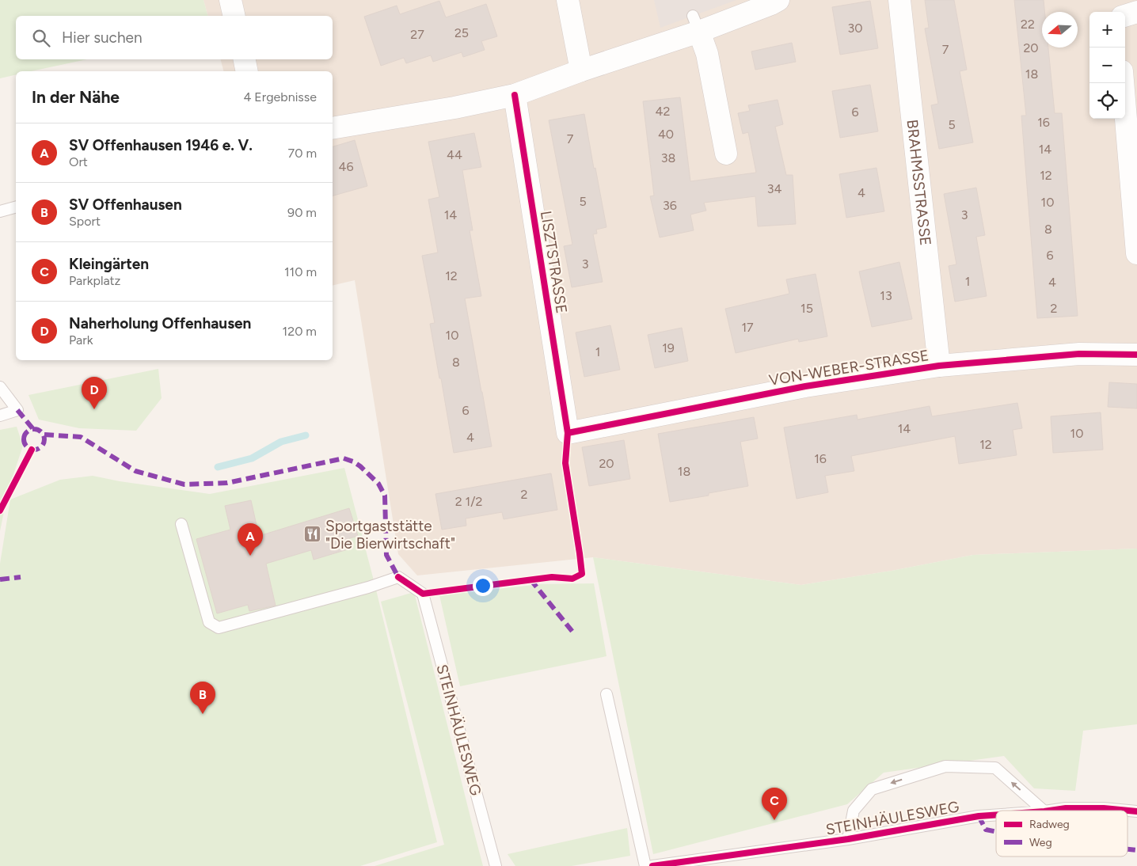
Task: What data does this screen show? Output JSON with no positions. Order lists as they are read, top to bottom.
{
  "streets": {
    "street": ["BRAHMSSTRASSE", "LISZTSTRASSE", "VON-WEBER-STRASSE"],
    "lane": ["STEINHÄULESWEG"]
  },
  "crossings": [
    ["BRAHMSSTRASSE", "VON-WEBER-STRASSE"],
    ["LISZTSTRASSE", "VON-WEBER-STRASSE"]
  ],
  "places": {
    "restaurant": ["Sportgaststätte \"Die Bierwirtschaft\""]
  },
  "house_numbers": [
    "22",
    "30",
    "25",
    "27",
    "20",
    "7",
    "18",
    "42",
    "6",
    "16",
    "5",
    "40",
    "7",
    "14",
    "44",
    "38",
    "46",
    "12",
    "34",
    "4",
    "5",
    "10",
    "36",
    "14",
    "3",
    "8",
    "6",
    "3",
    "12",
    "1",
    "4",
    "13",
    "15",
    "2",
    "17",
    "10",
    "19",
    "1",
    "8",
    "6",
    "14",
    "10",
    "4",
    "12",
    "16",
    "20",
    "18",
    "2",
    "2 1/2"
  ],
  "legend": ["Radweg", "Weg"],
  "north": "left",
  "page": {
    "map_buttons": ["+", "−"],
    "search": "Hier suchen",
    "heading": ["In der Nähe", "4 Ergebnisse"],
    "list": [
      {
        "mark": "A",
        "name": "SV Offenhausen 1946 e. V.",
        "note": "Ort",
        "value": "70 m"
      },
      {
        "mark": "B",
        "name": "SV Offenhausen",
        "note": "Sport",
        "value": "90 m"
      },
      {
        "mark": "C",
        "name": "Kleingärten",
        "note": "Parkplatz",
        "value": "110 m"
      },
      {
        "mark": "D",
        "name": "Naherholung Offenhausen",
        "note": "Park",
        "value": "120 m"
      }
    ],
    "pins": [
      "D",
      "A",
      "B",
      "C"
    ]
  }
}
